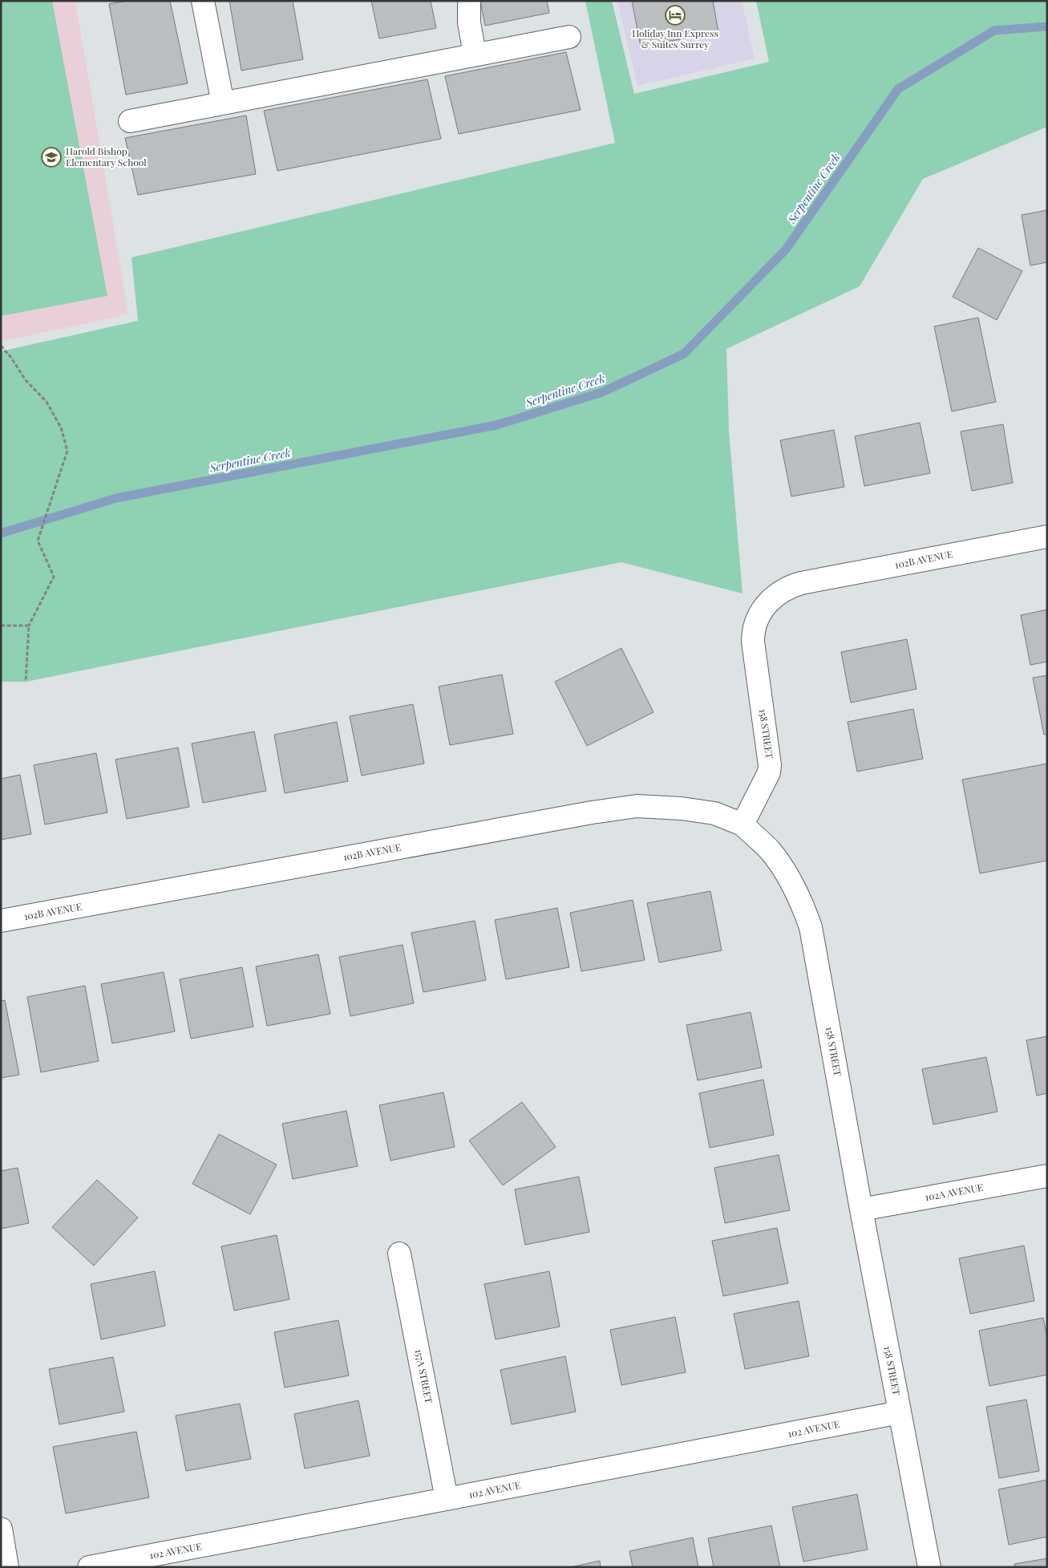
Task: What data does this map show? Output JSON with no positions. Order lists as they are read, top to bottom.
{
  "streets": {
    "street": [
      "102B AVENUE",
      "158 STREET",
      "102A AVENUE",
      "157A STREET",
      "102 AVENUE"
    ]
  },
  "crossings": [
    ["102B AVENUE", "158 STREET"],
    ["158 STREET", "102A AVENUE"],
    ["158 STREET", "102 AVENUE"],
    ["157A STREET", "102 AVENUE"]
  ],
  "water": ["Serpentine Creek"],
  "places": {
    "hotel": ["Holiday Inn Express & Suites Surrey"],
    "school or university": ["Harold Bishop Elementary School"]
  }
}
